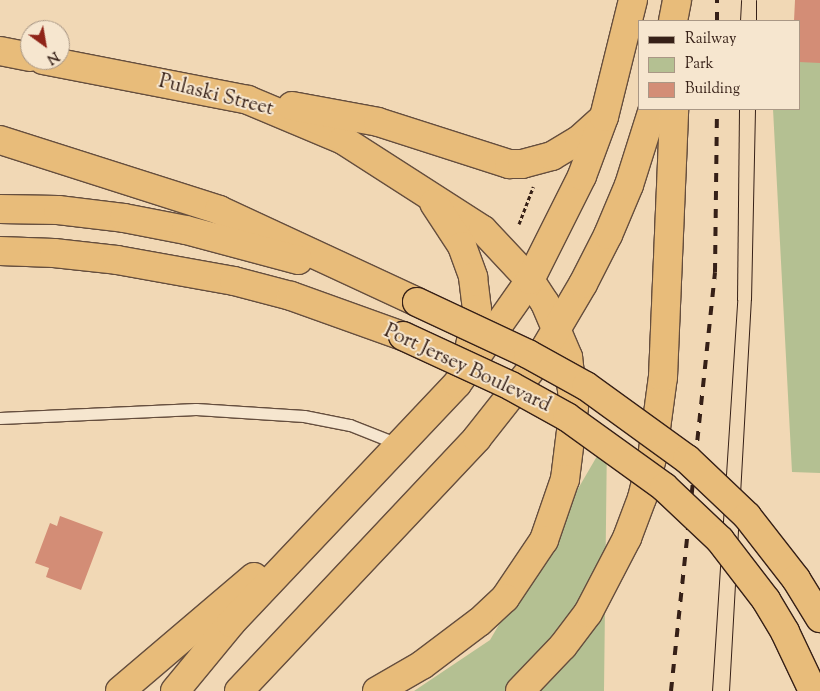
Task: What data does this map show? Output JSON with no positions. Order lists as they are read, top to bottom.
{
  "streets": {
    "highway": ["Pulaski Street", "Port Jersey Boulevard"]
  },
  "legend": ["Railway", "Park", "Building"],
  "north": "bottom right"
}
